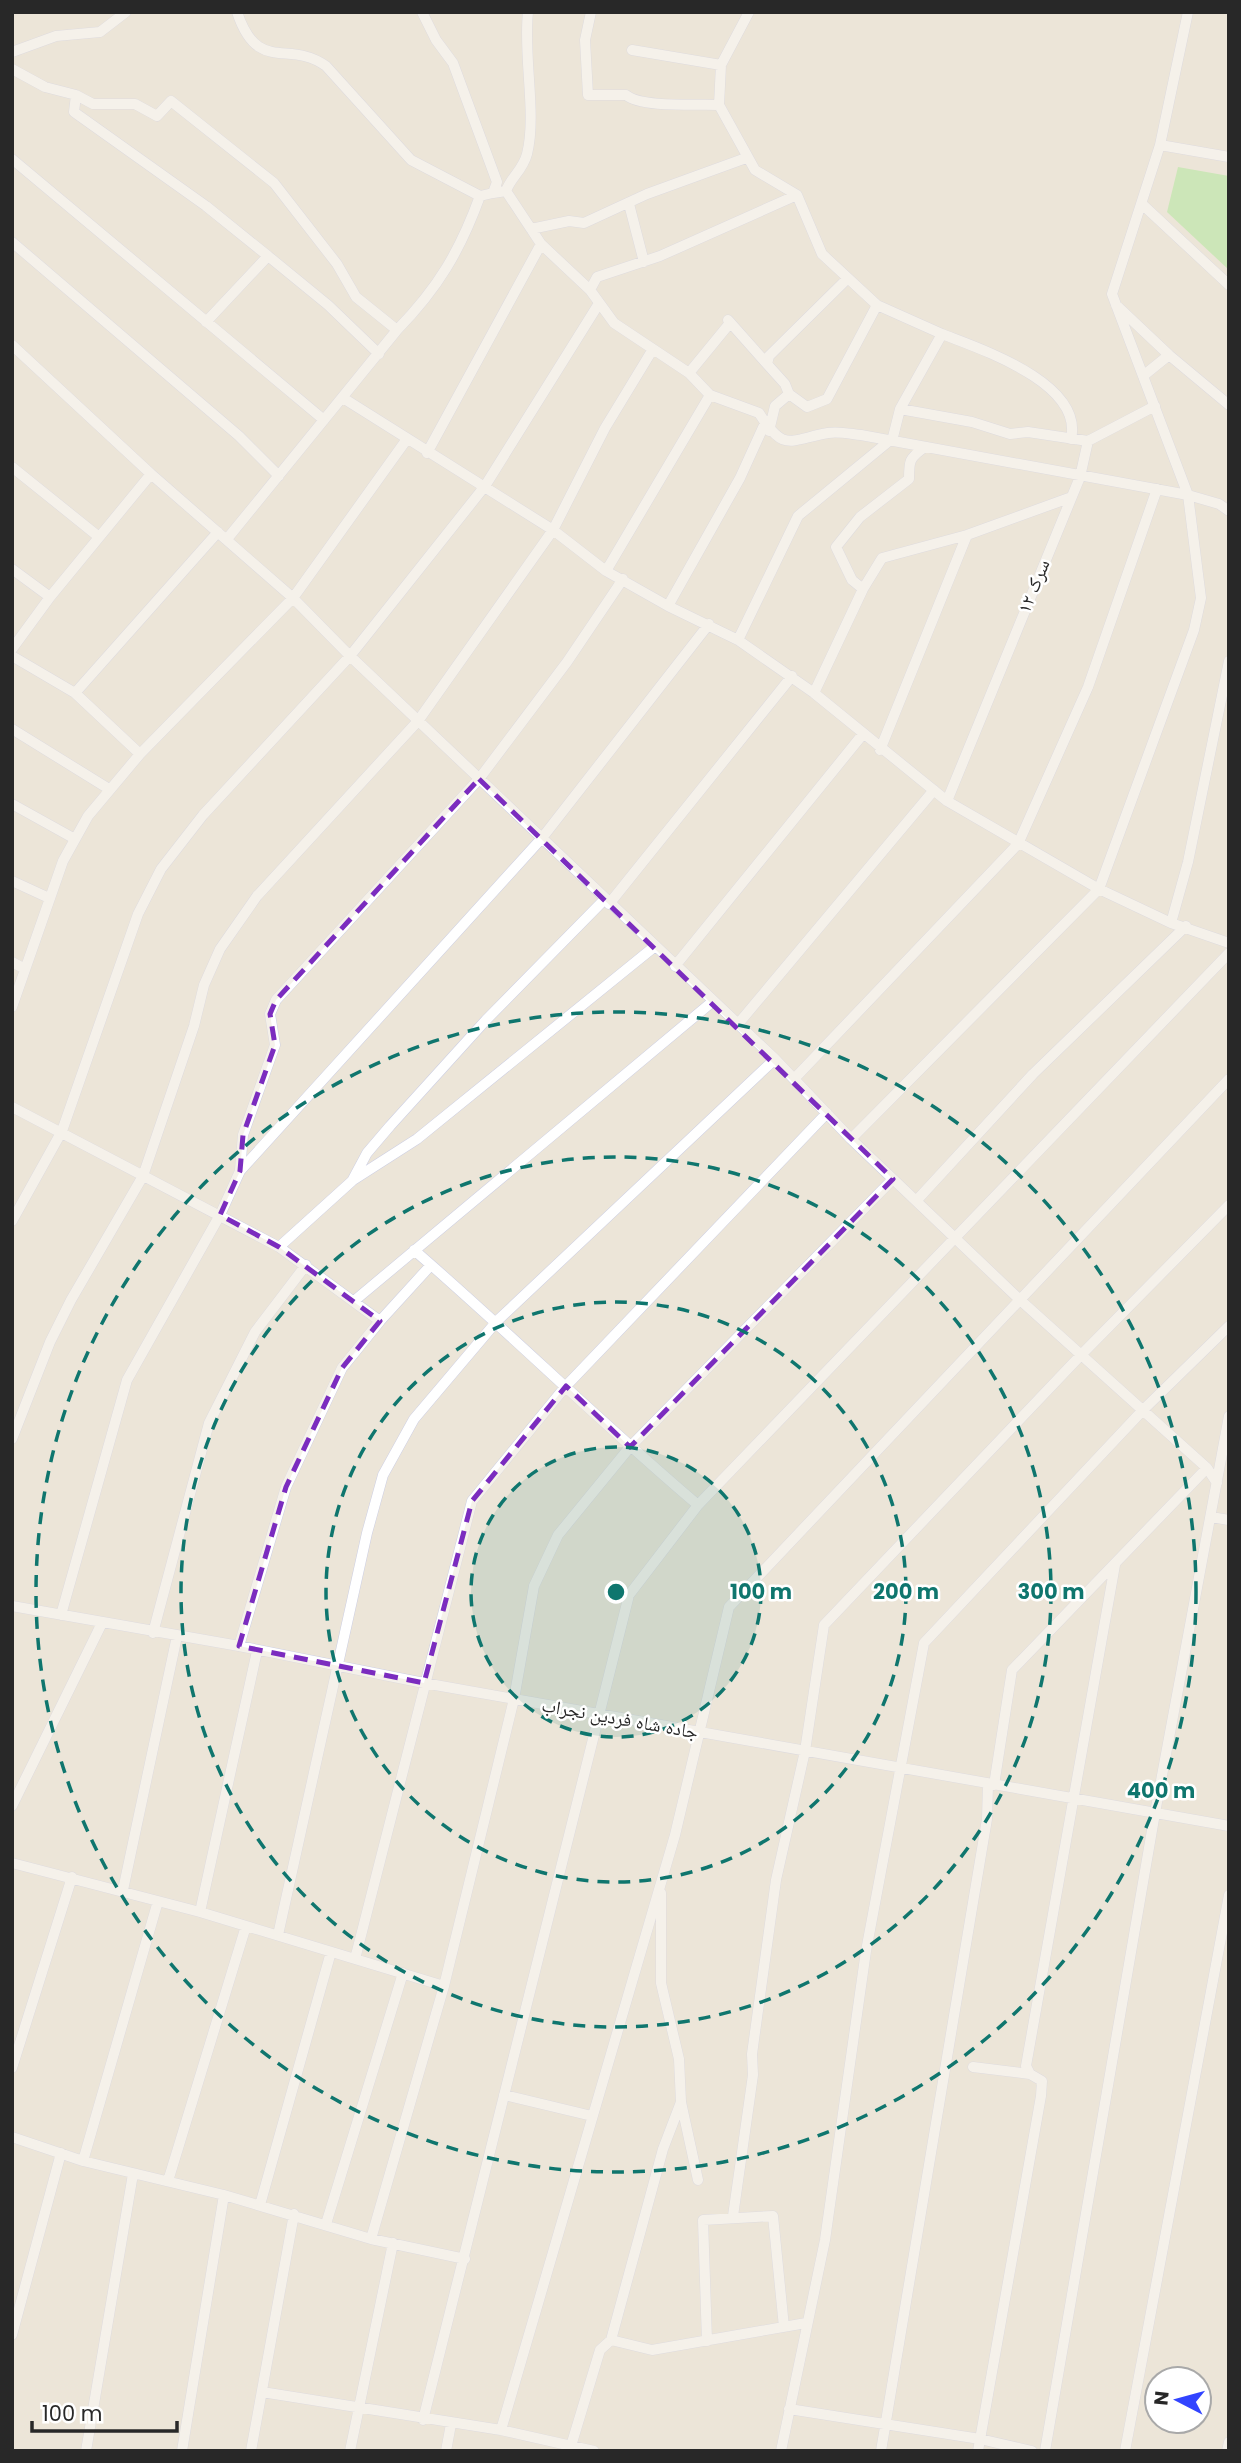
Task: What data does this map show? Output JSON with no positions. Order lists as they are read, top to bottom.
{
  "streets": {
    "street": ["سرک ۱۲", "جاده شاه فردین نجراب"]
  },
  "scale_bar": "100 m",
  "north": "left",
  "rings": [
    "100 m",
    "200 m",
    "300 m",
    "400 m"
  ]
}
